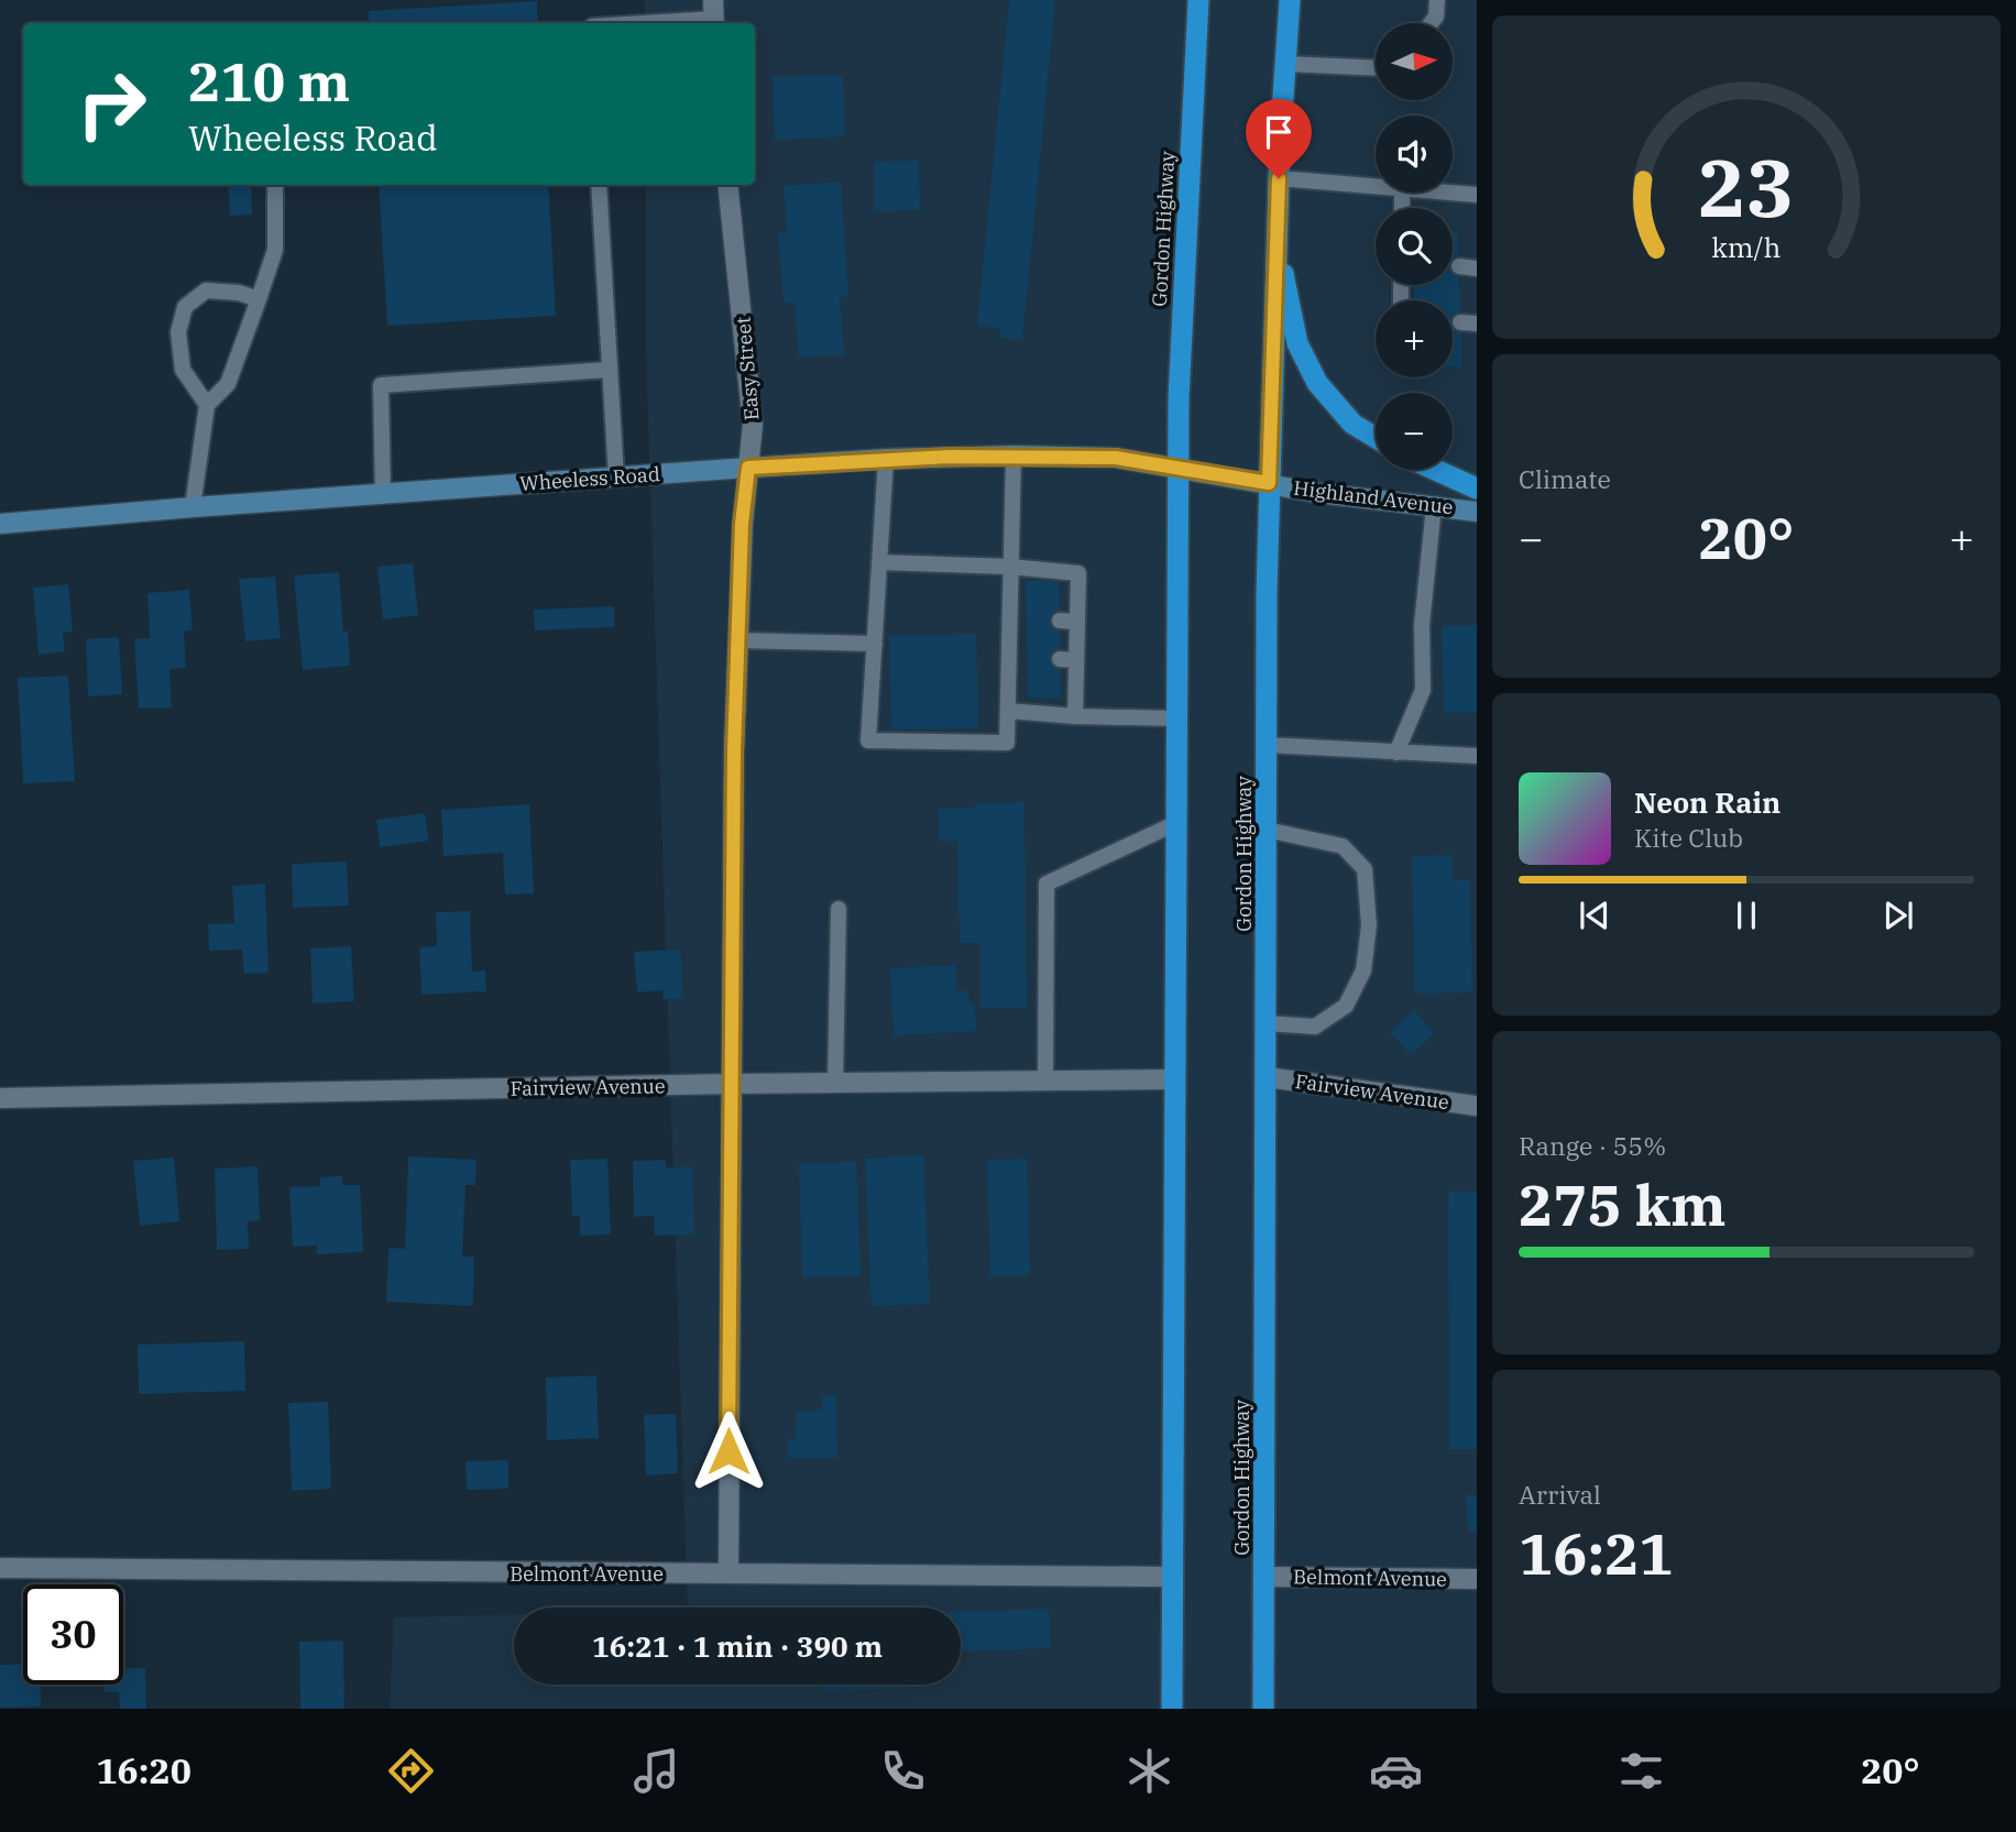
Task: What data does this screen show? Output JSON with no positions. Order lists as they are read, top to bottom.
{
  "streets": {
    "highway": ["Gordon Highway"],
    "main road": ["Wheeless Road", "Highland Avenue"],
    "street": ["Easy Street", "Fairview Avenue", "Belmont Avenue"]
  },
  "crossings": [
    ["Gordon Highway", "Wheeless Road"],
    ["Gordon Highway", "Highland Avenue"],
    ["Gordon Highway", "Fairview Avenue"],
    ["Gordon Highway", "Belmont Avenue"],
    ["Easy Street", "Wheeless Road"],
    ["Easy Street", "Fairview Avenue"],
    ["Easy Street", "Belmont Avenue"],
    ["Wheeless Road", "Highland Avenue"]
  ],
  "north": "right",
  "page": {
    "map_buttons": ["+", "−"],
    "turn": ["210 m", "Wheeless Road"],
    "tile": [
      "Climate",
      ["Range · 55%", "275 km"],
      ["Arrival", "16:21"]
    ],
    "heat": ["−", "20°", "+"],
    "song": ["Neon Rain", "Kite Club"],
    "limit": "30",
    "trip": "16:21 · 1 min · 390 m",
    "tabs": ["16:20", "20°"],
    "gauge": ["23", "km/h"]
  }
}
